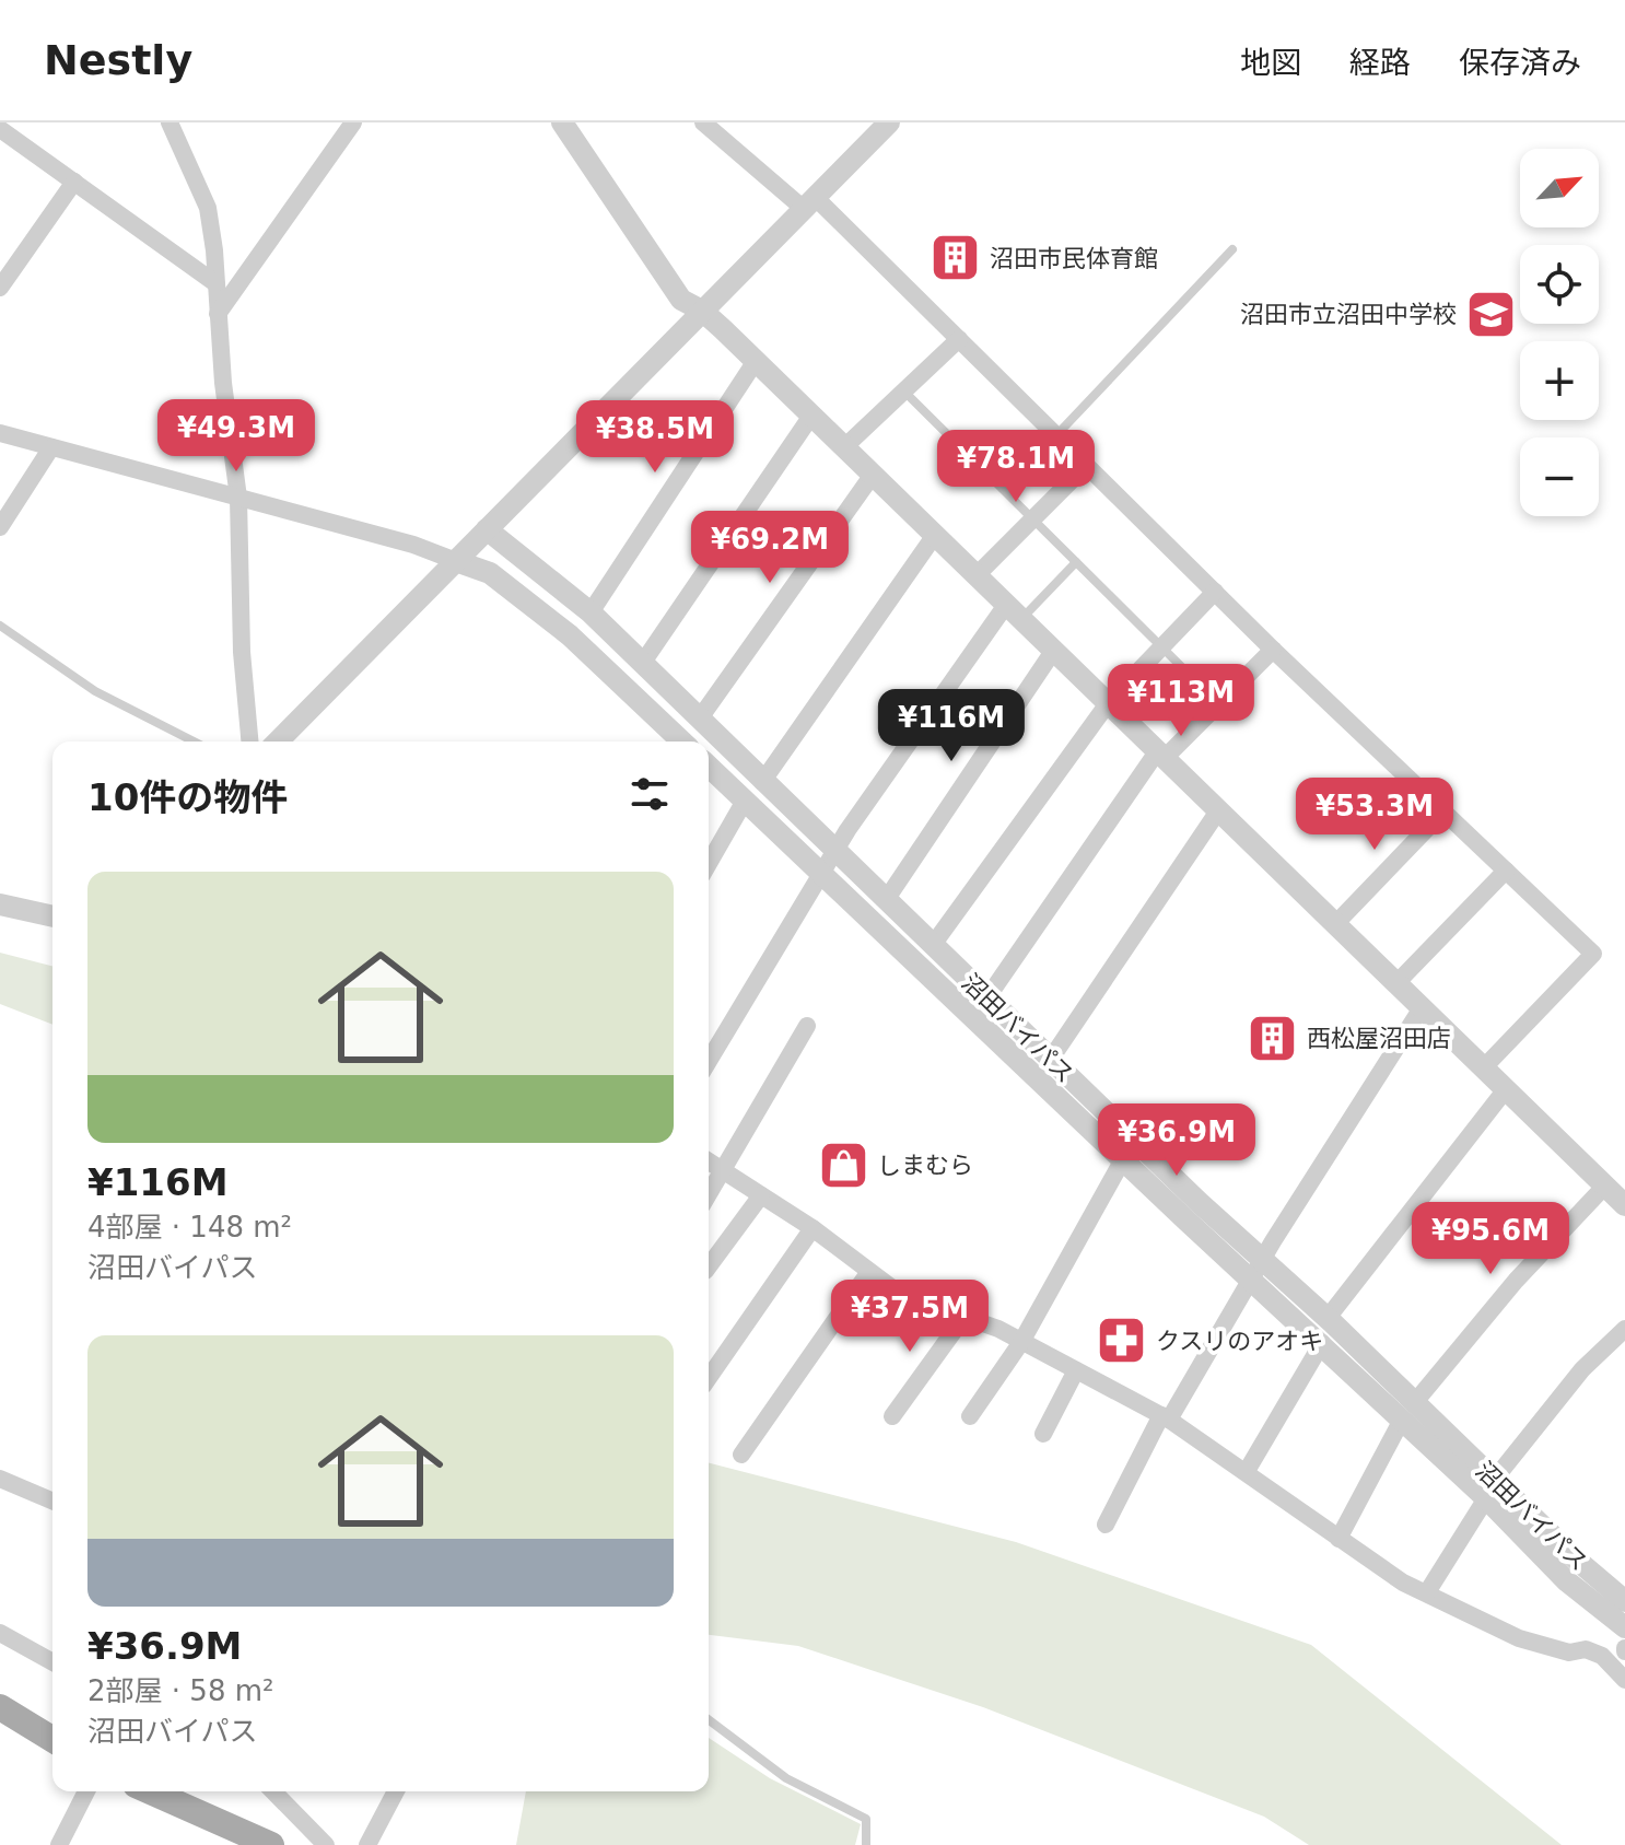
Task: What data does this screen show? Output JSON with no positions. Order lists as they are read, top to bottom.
{
  "streets": {
    "street": ["沼田バイパス"]
  },
  "places": {
    "building": ["沼田市民体育館", "西松屋沼田店"],
    "school or university": ["沼田市立沼田中学校"],
    "shop": ["しまむら"],
    "pharmacy": ["クスリのアオキ"]
  },
  "north": "top right",
  "page": {
    "header": "Nestly",
    "nav": ["地図", "経路", "保存済み"],
    "map_buttons": ["+", "−"],
    "price": [
      "¥49.3M",
      "¥38.5M",
      "¥78.1M",
      "¥69.2M",
      "¥113M",
      "¥116M",
      "¥53.3M",
      "¥36.9M",
      "¥95.6M",
      "¥37.5M"
    ],
    "heading": "10件の物件",
    "list": [
      {
        "name": "¥116M",
        "note": "4部屋 · 148 m² · 沼田バイパス"
      },
      {
        "name": "¥36.9M",
        "note": "2部屋 · 58 m² · 沼田バイパス"
      }
    ]
  }
}
